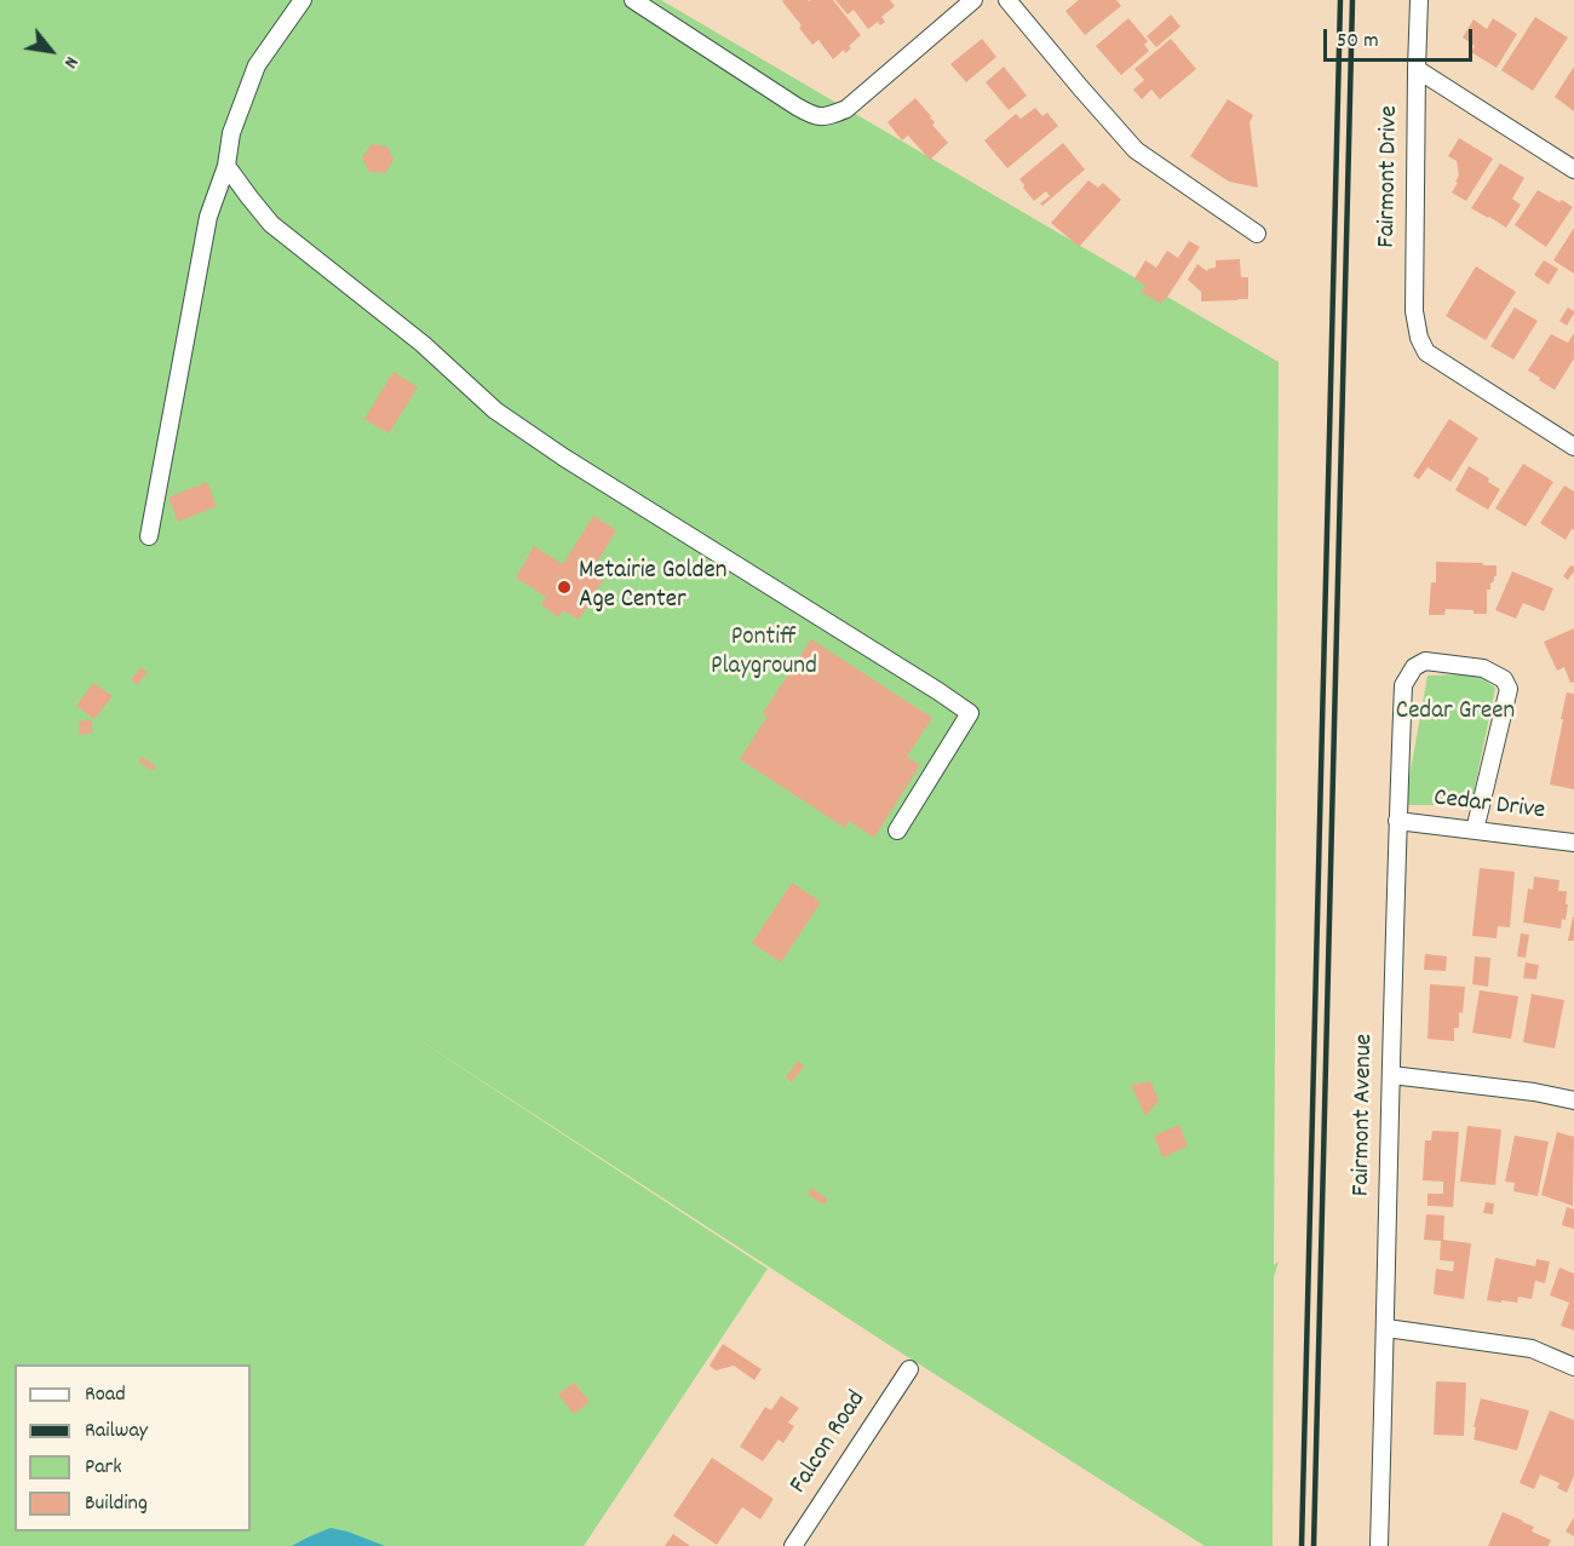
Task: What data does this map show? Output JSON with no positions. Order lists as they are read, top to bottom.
{
  "streets": {
    "street": [
      "Fairmont Drive",
      "Cedar Drive",
      "Fairmont Avenue",
      "Falcon Road"
    ]
  },
  "crossings": [
    ["Cedar Drive", "Fairmont Avenue"]
  ],
  "parks": ["Pontiff Playground", "Cedar Green"],
  "places": ["Metairie Golden Age Center"],
  "legend": [
    "Road",
    "Railway",
    "Park",
    "Building"
  ],
  "scale_bar": "50 m",
  "north": "bottom right"
}
